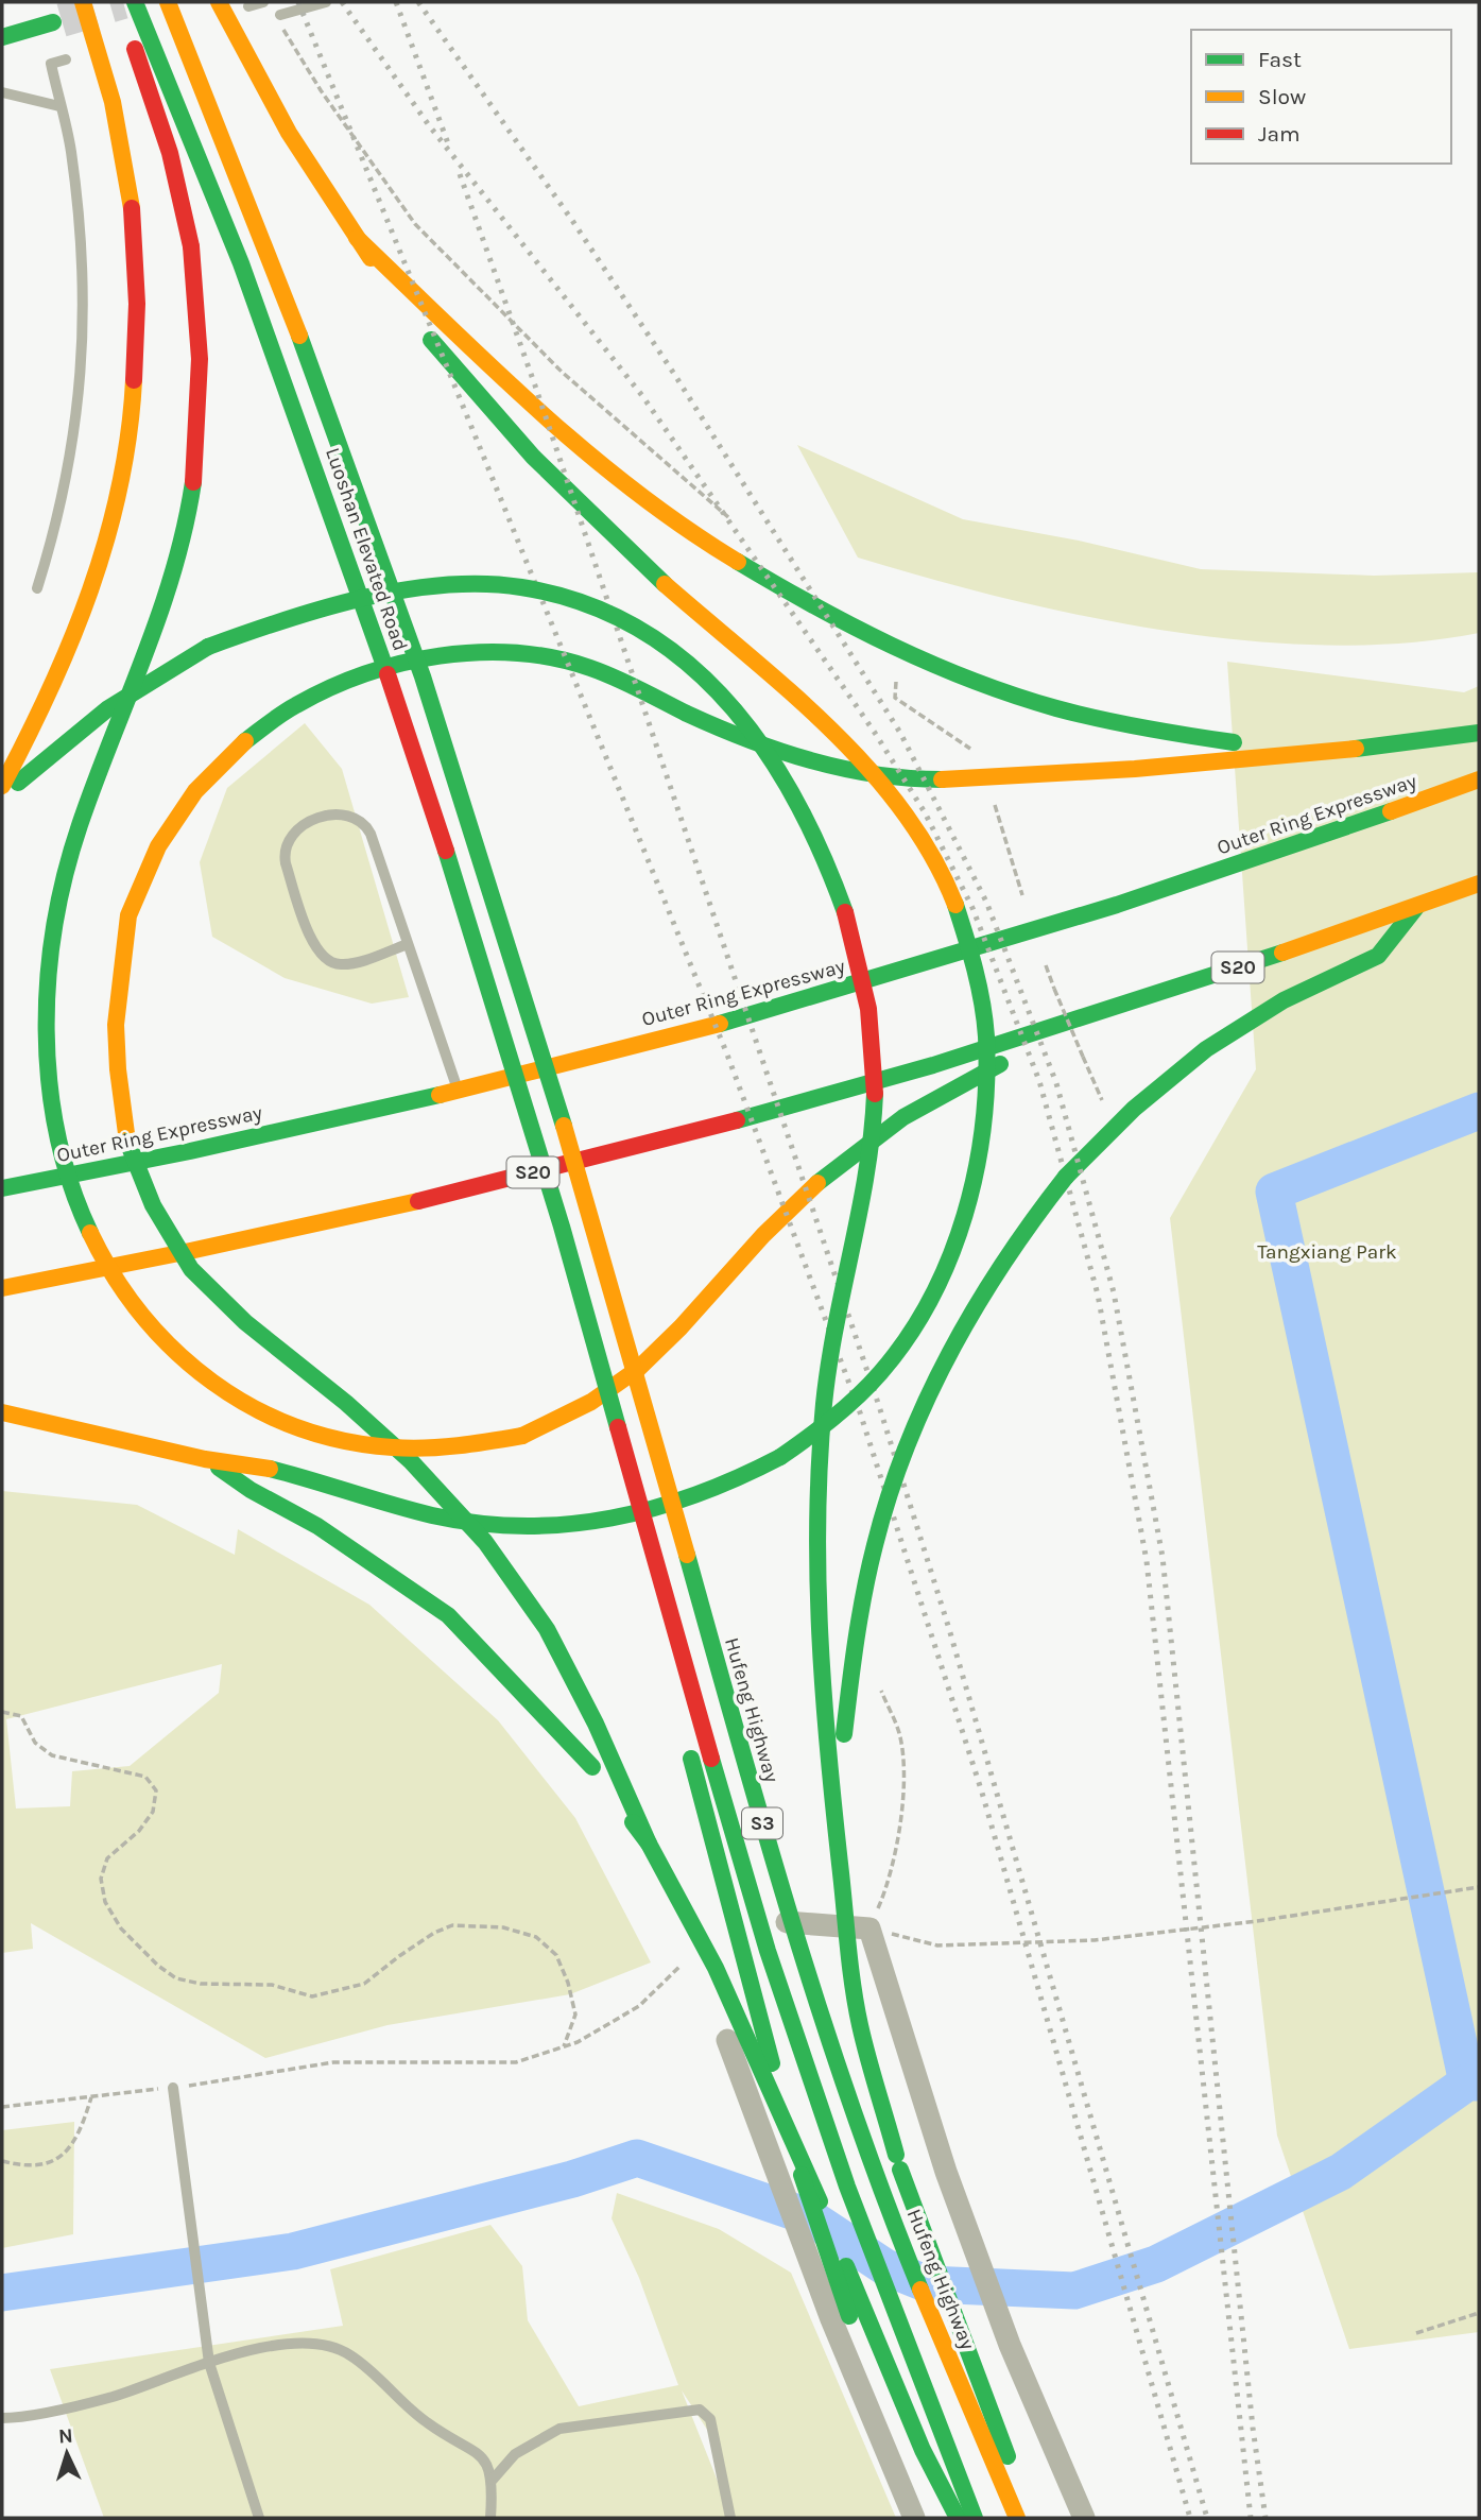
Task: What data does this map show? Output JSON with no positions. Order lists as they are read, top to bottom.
{
  "streets": {
    "main road": [
      "Luoshan Elevated Road",
      "Outer Ring Expressway",
      "S20",
      "Hufeng Highway",
      "S3"
    ]
  },
  "crossings": [
    ["Luoshan Elevated Road", "Hufeng Highway"]
  ],
  "parks": ["Tangxiang Park"],
  "legend": ["Fast", "Slow", "Jam"],
  "north": "top"
}
